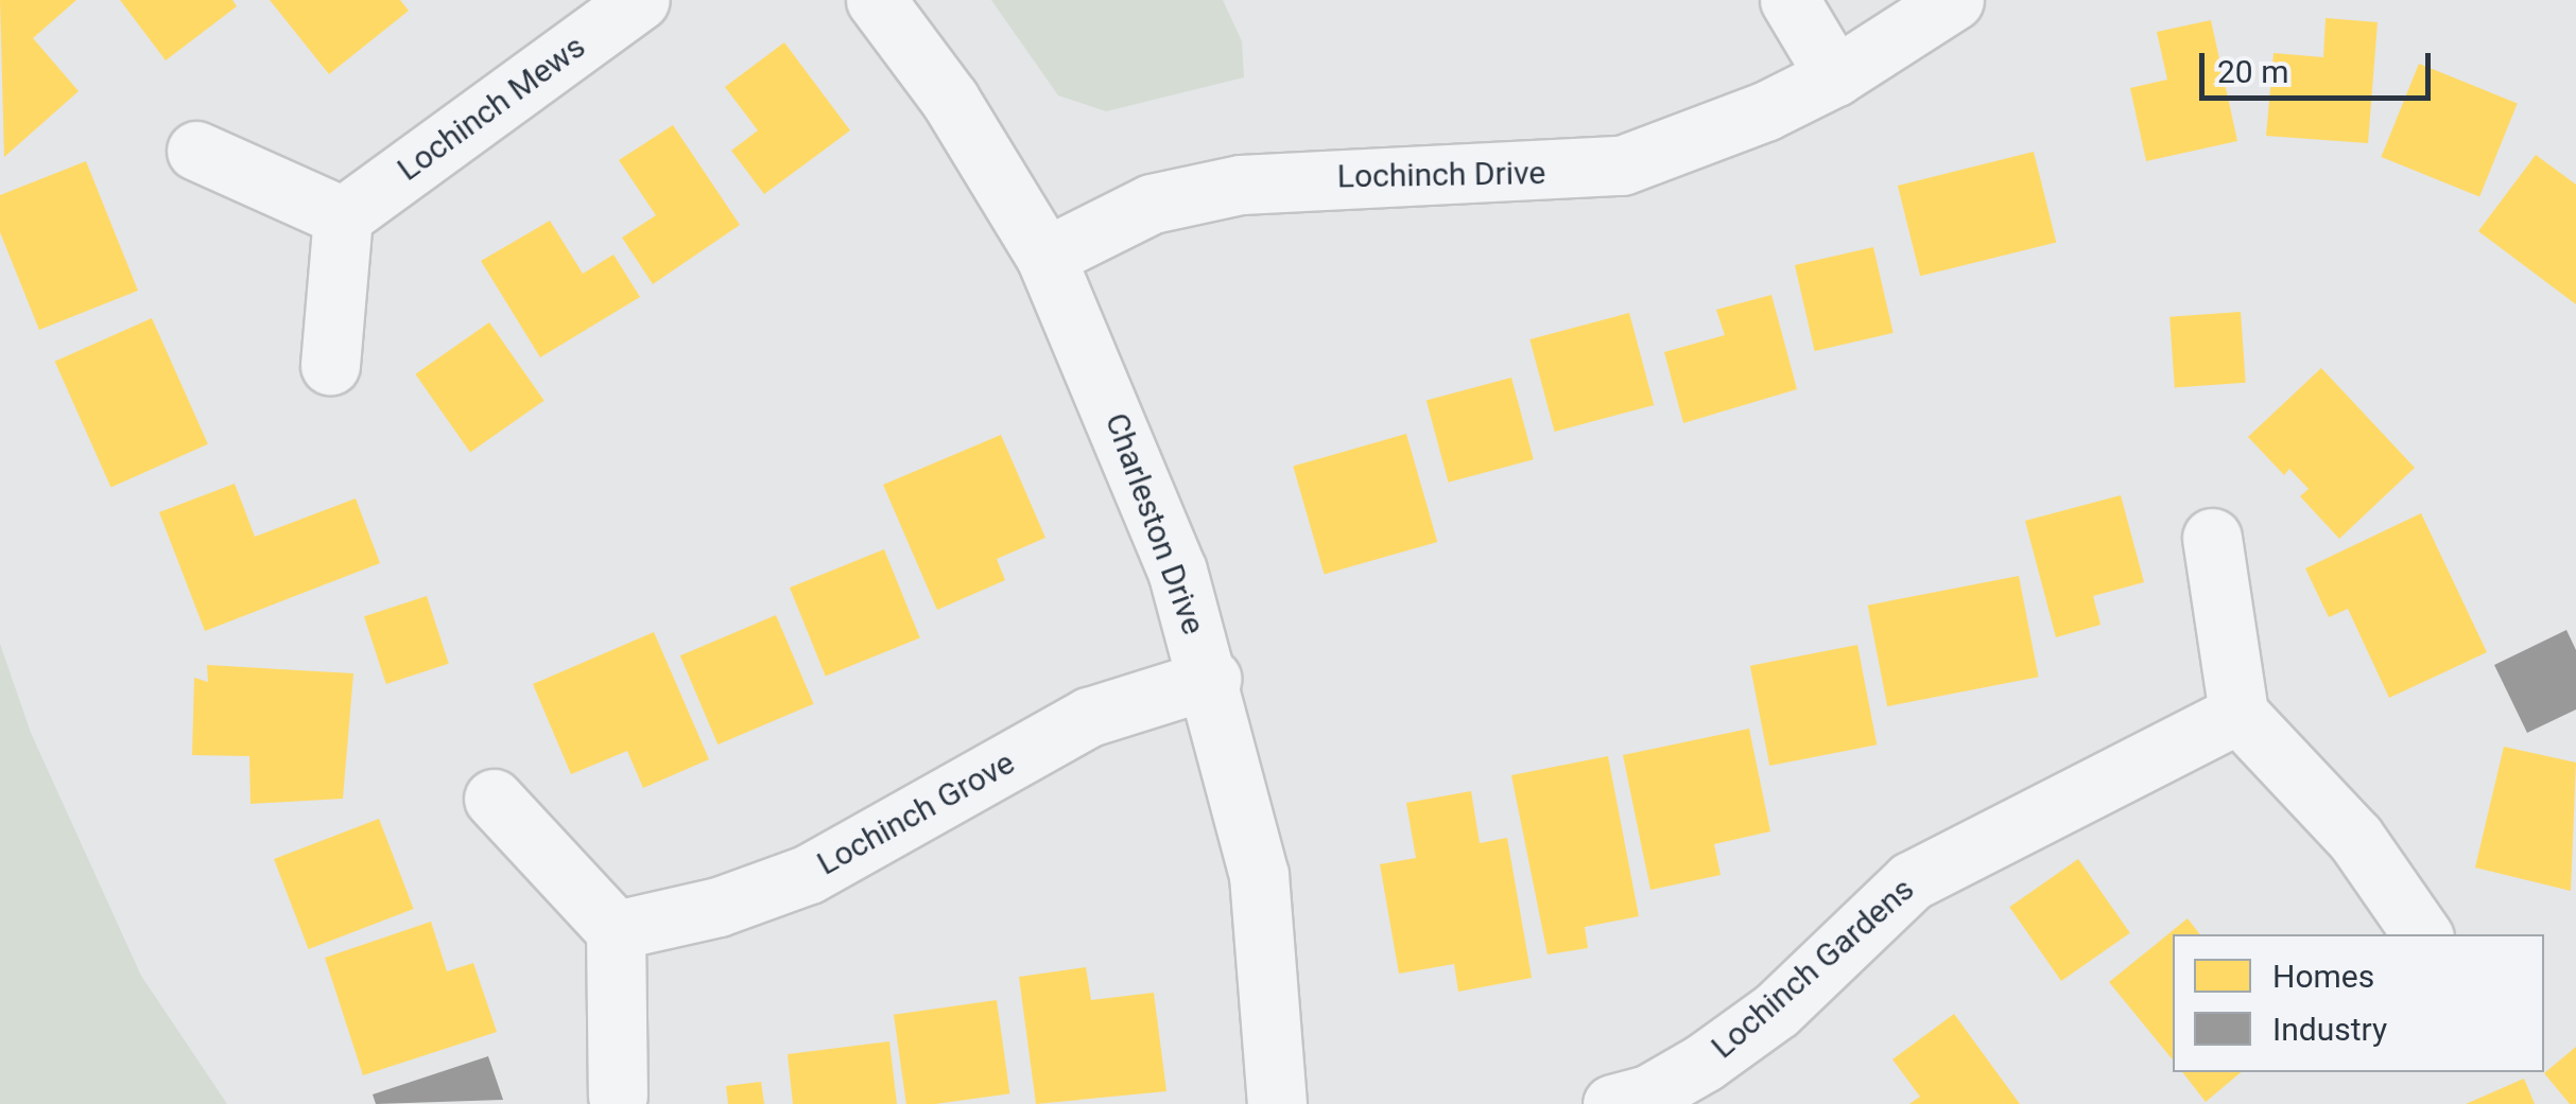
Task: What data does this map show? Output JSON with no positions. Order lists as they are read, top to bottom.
{
  "streets": {
    "street": [
      "Lochinch Mews",
      "Lochinch Drive",
      "Charleston Drive",
      "Lochinch Grove",
      "Lochinch Gardens"
    ]
  },
  "crossings": [
    ["Lochinch Drive", "Charleston Drive"],
    ["Charleston Drive", "Lochinch Grove"]
  ],
  "legend": ["Homes", "Industry"],
  "scale_bar": "20 m"
}
